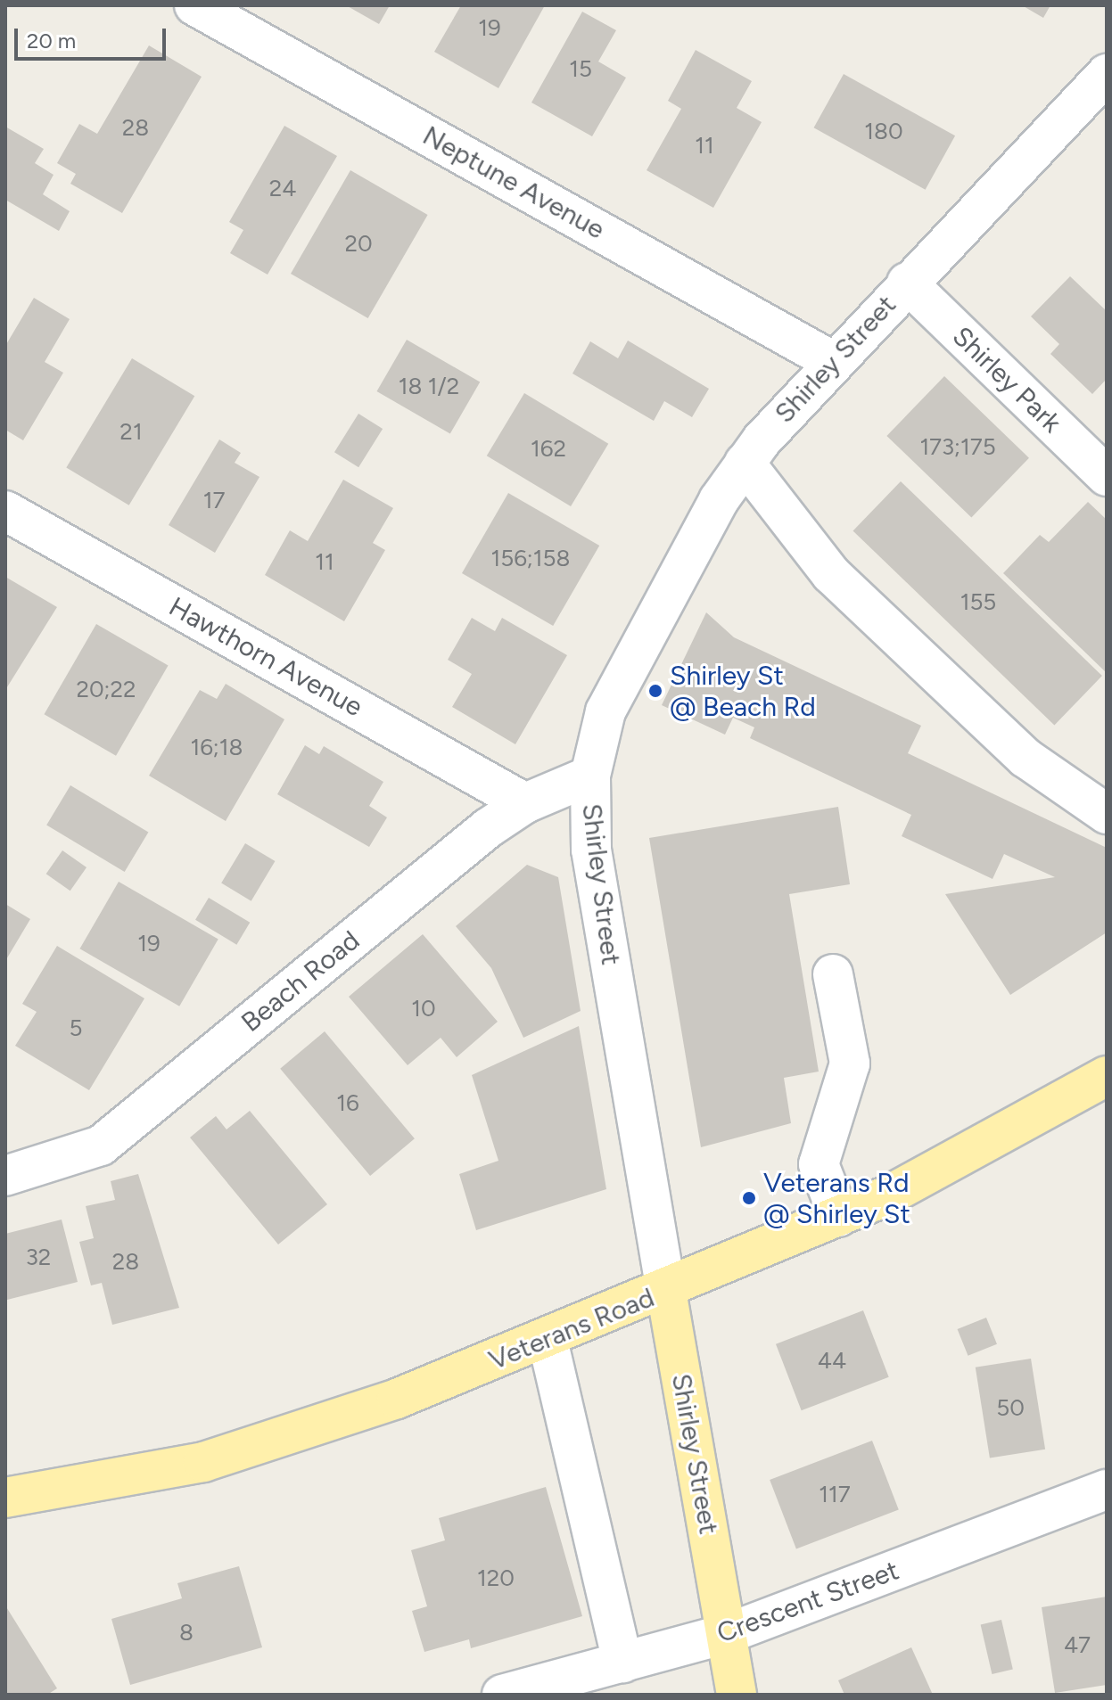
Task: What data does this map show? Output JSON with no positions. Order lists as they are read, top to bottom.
{
  "streets": {
    "main road": ["Shirley Street", "Veterans Road"],
    "street": [
      "Neptune Avenue",
      "Shirley Park",
      "Hawthorn Avenue",
      "Beach Road",
      "Crescent Street"
    ]
  },
  "crossings": [
    ["Neptune Avenue", "Shirley Street"],
    ["Shirley Street", "Shirley Park"],
    ["Shirley Street", "Beach Road"],
    ["Shirley Street", "Veterans Road"],
    ["Shirley Street", "Crescent Street"],
    ["Hawthorn Avenue", "Beach Road"]
  ],
  "places": ["Shirley St @ Beach Rd", "Veterans Rd @ Shirley St"],
  "house_numbers": [
    "19",
    "15",
    "28",
    "180",
    "11",
    "24",
    "20",
    "18 1/2",
    "21",
    "173;175",
    "162",
    "17",
    "156;158",
    "11",
    "155",
    "20;22",
    "16;18",
    "19",
    "10",
    "5",
    "16",
    "32",
    "28",
    "44",
    "50",
    "117",
    "120",
    "8",
    "47"
  ],
  "scale_bar": "20 m"
}
